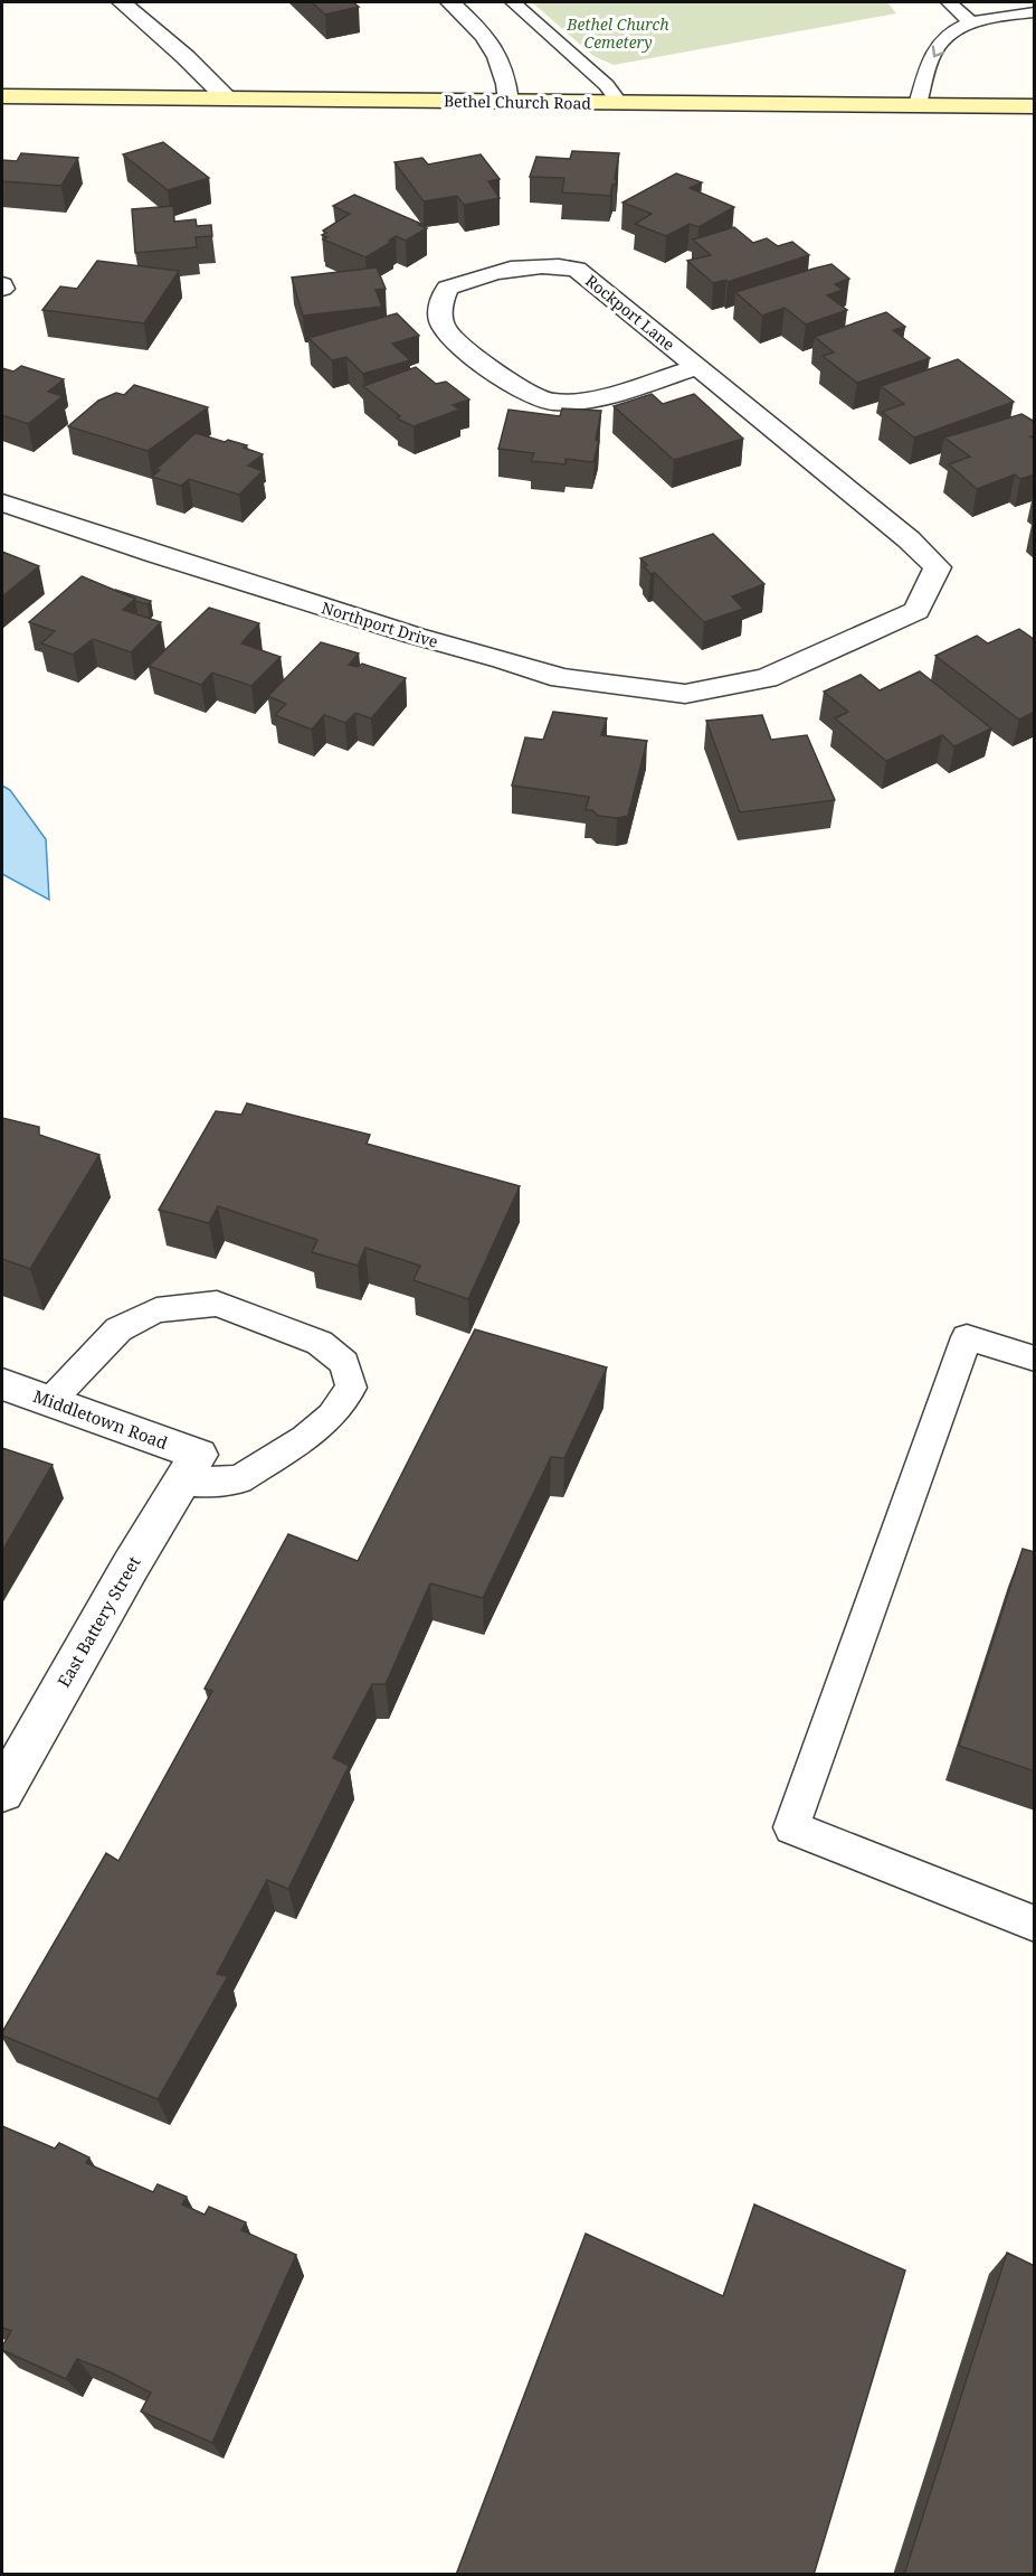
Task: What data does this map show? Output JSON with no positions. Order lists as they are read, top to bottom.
{
  "streets": {
    "street": [
      "Bethel Church Road",
      "Rockport Lane",
      "Northport Drive",
      "Middletown Road",
      "East Battery Street"
    ]
  },
  "crossings": [
    ["Rockport Lane", "Northport Drive"],
    ["Middletown Road", "East Battery Street"]
  ],
  "parks": ["Bethel Church Cemetery"]
}
